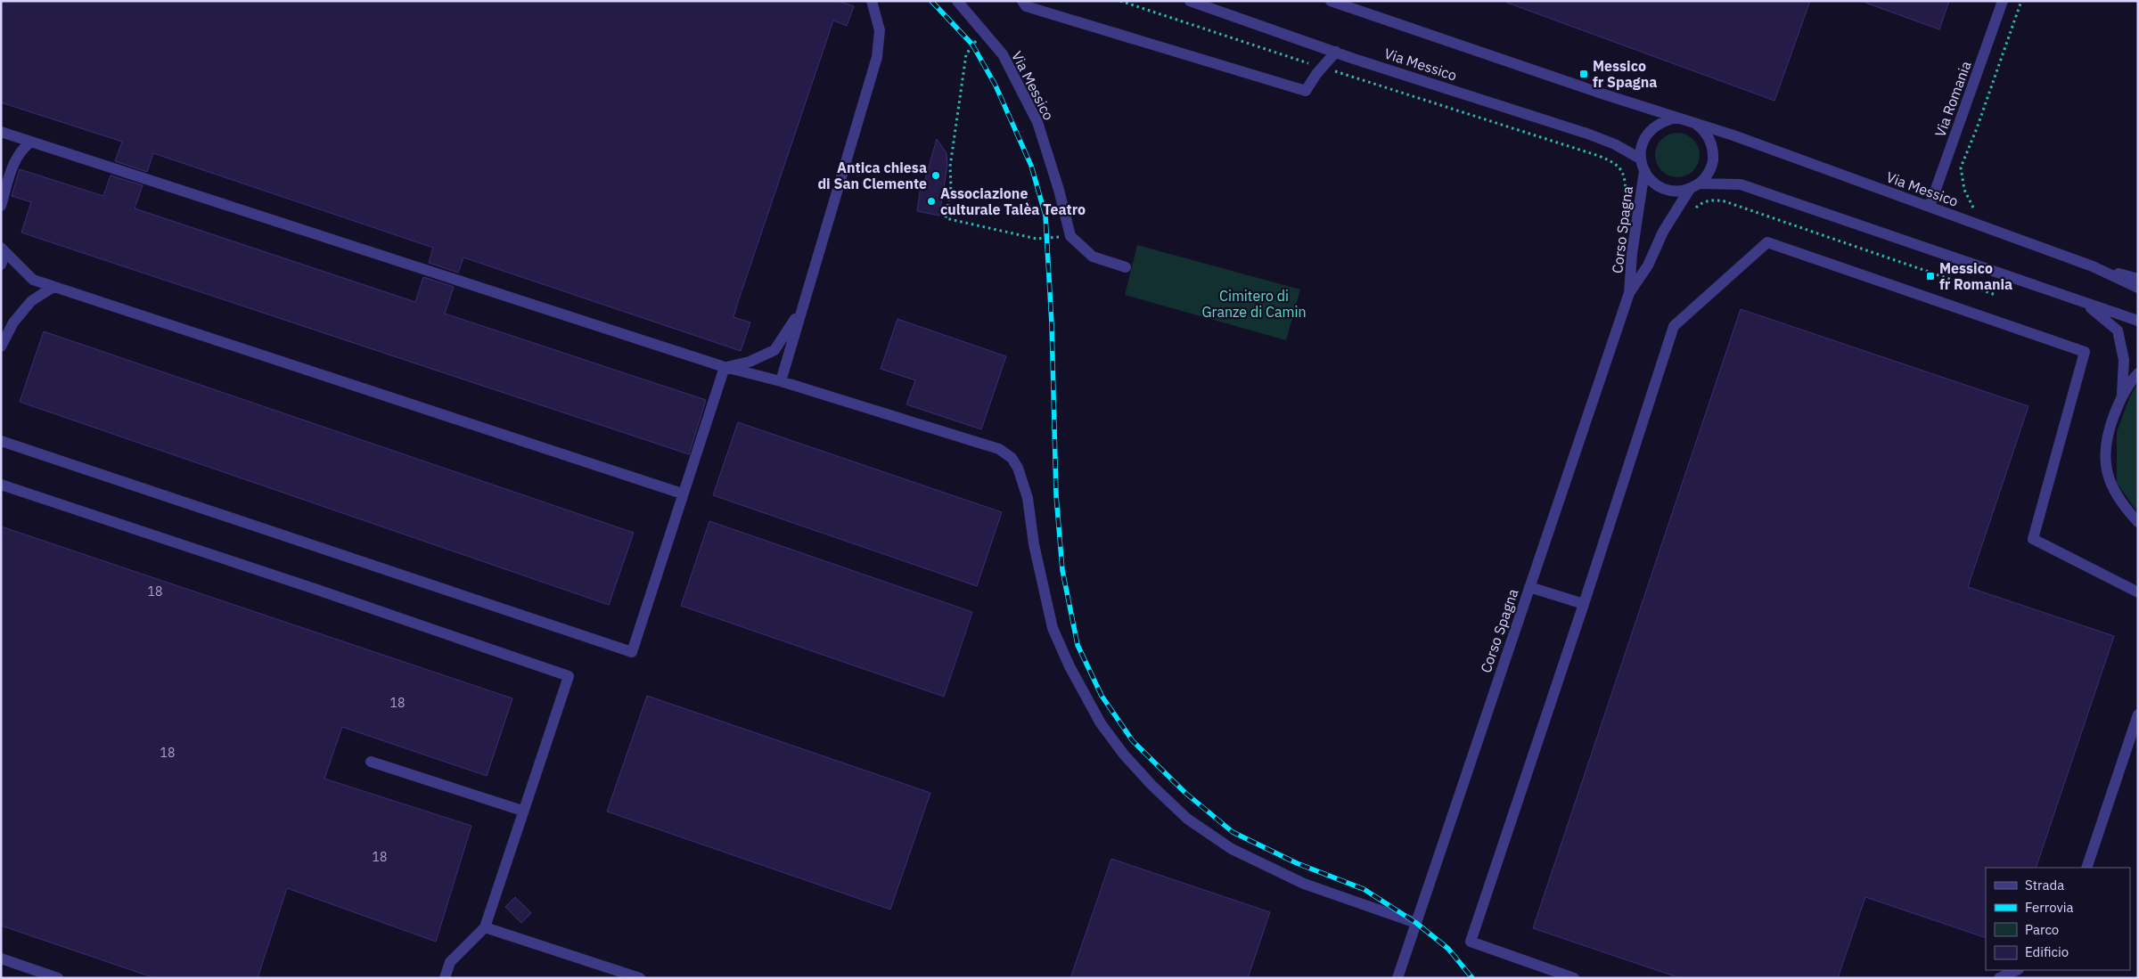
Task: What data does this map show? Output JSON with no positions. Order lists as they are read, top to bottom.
{
  "streets": {
    "street": ["Via Messico", "Via Romania", "Corso Spagna"]
  },
  "crossings": [
    ["Via Messico", "Via Romania"],
    ["Via Messico", "Corso Spagna"]
  ],
  "parks": ["Cimitero di Granze di Camin"],
  "places": {
    "transit": ["Messico fr Spagna", "Messico fr Romania"],
    "other": ["Antica chiesa di San Clemente", "Associazione culturale Talèa Teatro"]
  },
  "house_numbers": [
    "18",
    "18",
    "18",
    "18"
  ],
  "legend": [
    "Strada",
    "Ferrovia",
    "Parco",
    "Edificio"
  ]
}
